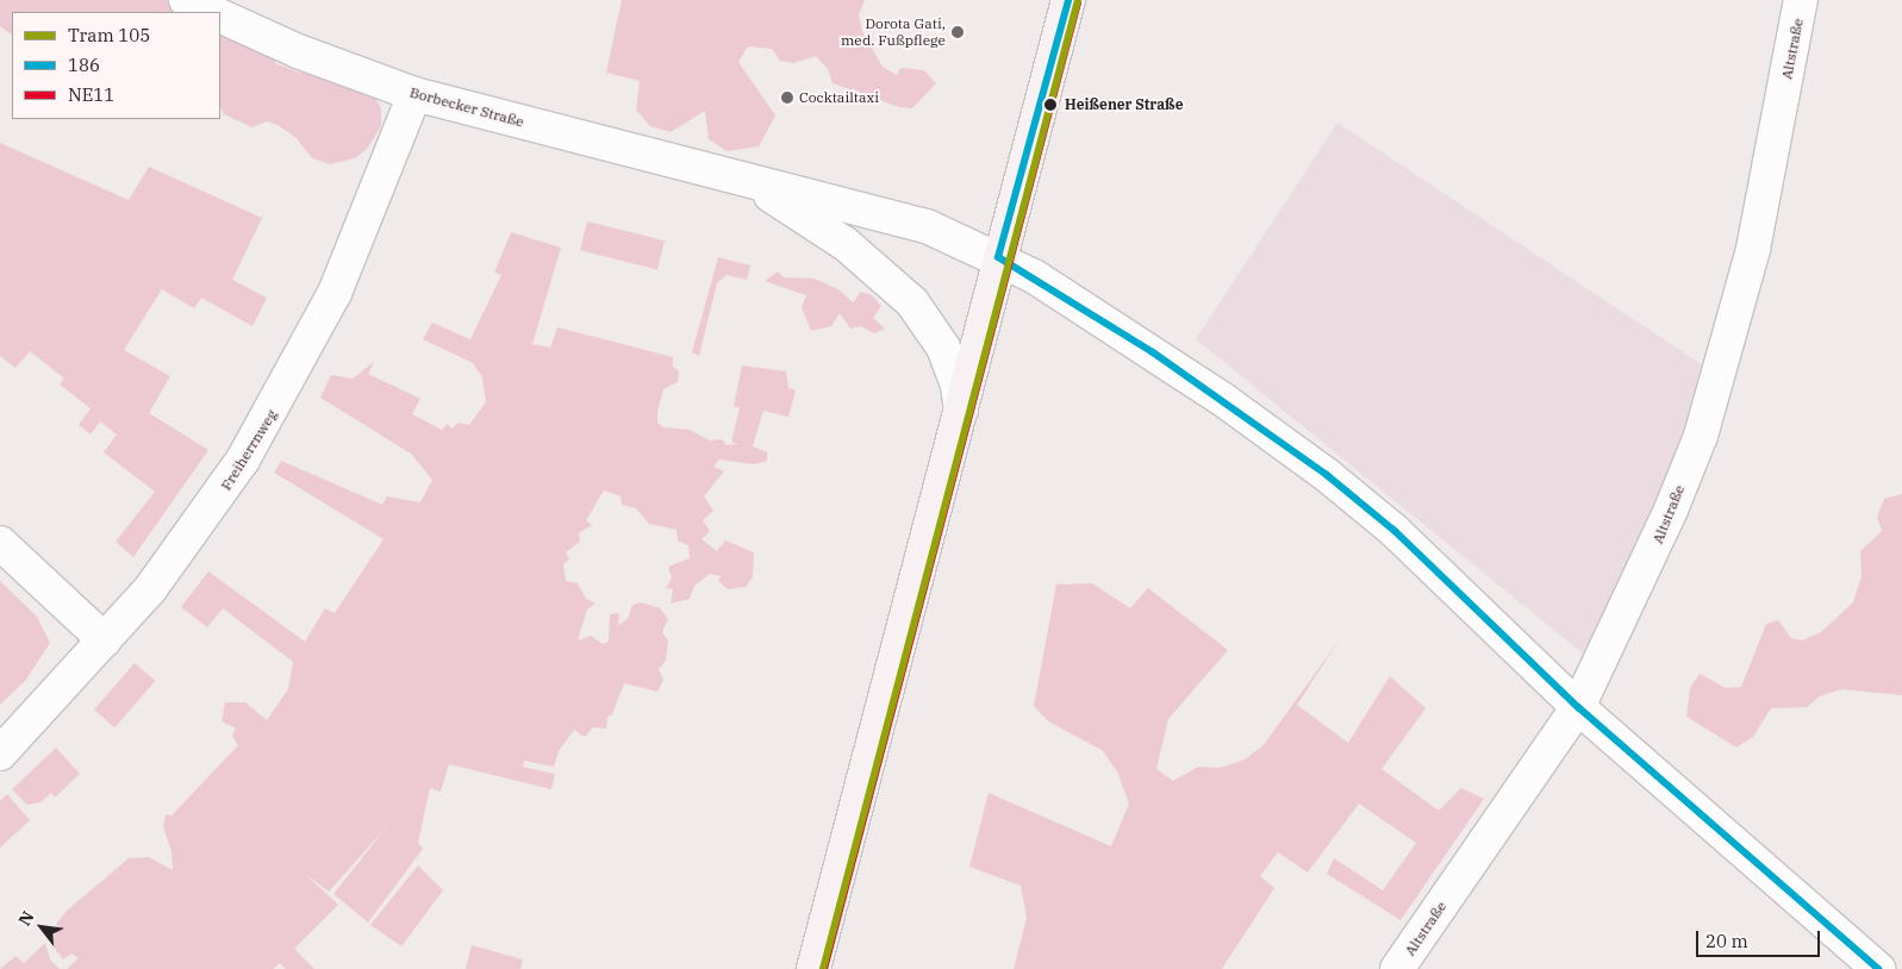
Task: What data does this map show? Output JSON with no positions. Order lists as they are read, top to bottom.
{
  "streets": {
    "street": ["Altstraße", "Borbecker Straße", "Freiherrnweg"]
  },
  "crossings": [
    ["Borbecker Straße", "Freiherrnweg"]
  ],
  "places": ["Dorota Gati, med. Fußpflege", "Cocktailtaxi", "Heißener Straße"],
  "lines": ["tram line 105", "transit line 186", "transit line NE11"],
  "legend": ["Tram 105", "186", "NE11"],
  "scale_bar": "20 m",
  "north": "top left"
}
